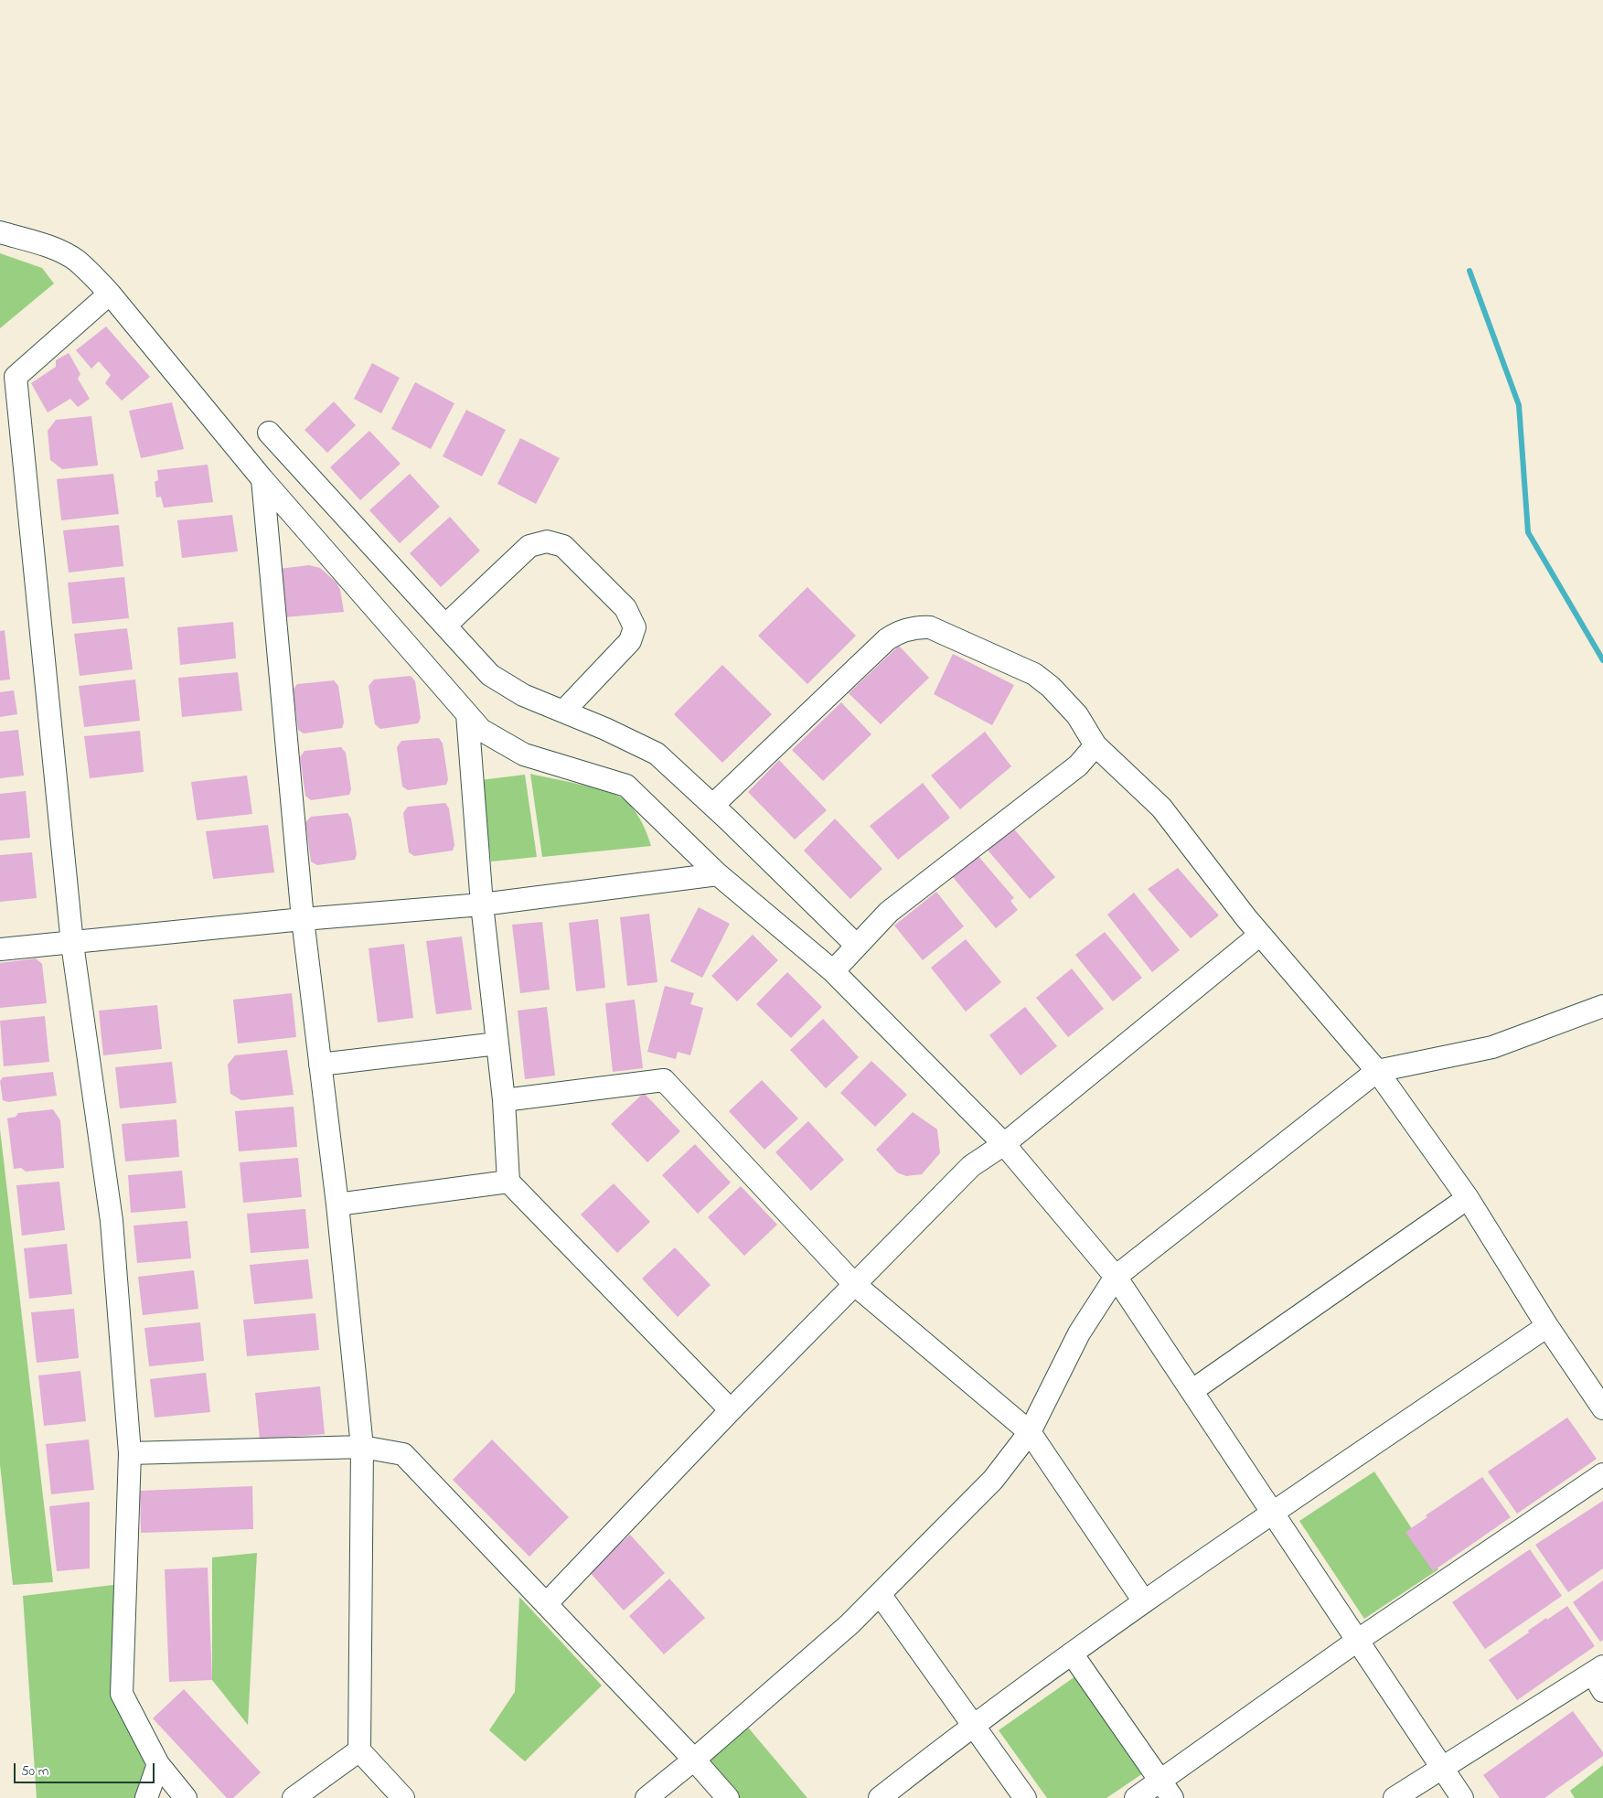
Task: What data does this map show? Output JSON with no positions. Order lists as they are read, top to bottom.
{
  "scale_bar": "50 m"
}
